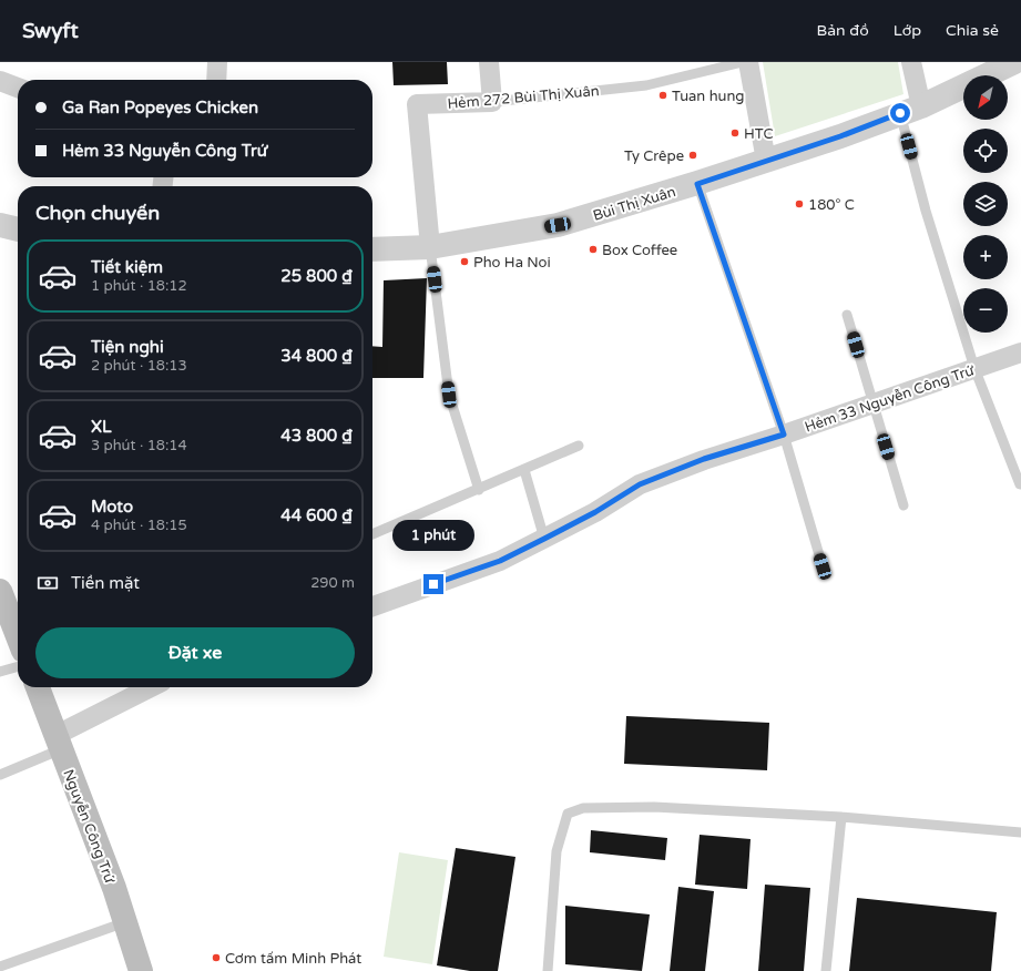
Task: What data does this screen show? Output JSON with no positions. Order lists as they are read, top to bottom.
{
  "streets": {
    "main road": ["Nguyễn Công Trứ"],
    "street": ["Hẻm 272 Bùi Thị Xuân", "Bùi Thị Xuân", "Hẻm 33 Nguyễn Công Trứ"]
  },
  "crossings": [
    ["Hẻm 272 Bùi Thị Xuân", "Bùi Thị Xuân"]
  ],
  "places": [
    "Tuan hung",
    "HTC",
    "Ty Crêpe",
    "180° C",
    "Box Coffee",
    "Pho Ha Noi",
    "Cơm tấm Minh Phát"
  ],
  "north": "bottom left",
  "page": {
    "header": "Swyft",
    "nav": ["Bản đồ", "Lớp", "Chia sẻ"],
    "map_buttons": ["+", "−"],
    "banner": ["Ga Ran Popeyes Chicken", "Hẻm 33 Nguyễn Công Trứ"],
    "heading": "Chọn chuyến",
    "list": [
      {
        "name": "Tiết kiệm",
        "note": "1 phút · 18:12",
        "value": "25 800 ₫"
      },
      {
        "name": "Tiện nghi",
        "note": "2 phút · 18:13",
        "value": "34 800 ₫"
      },
      {
        "name": "XL",
        "note": "3 phút · 18:14",
        "value": "43 800 ₫"
      },
      {
        "name": "Moto",
        "note": "4 phút · 18:15",
        "value": "44 600 ₫"
      }
    ],
    "bubble": "1 phút",
    "pay": ["Tiền mặt", "290 m"],
    "buttons": "Đặt xe"
  }
}
